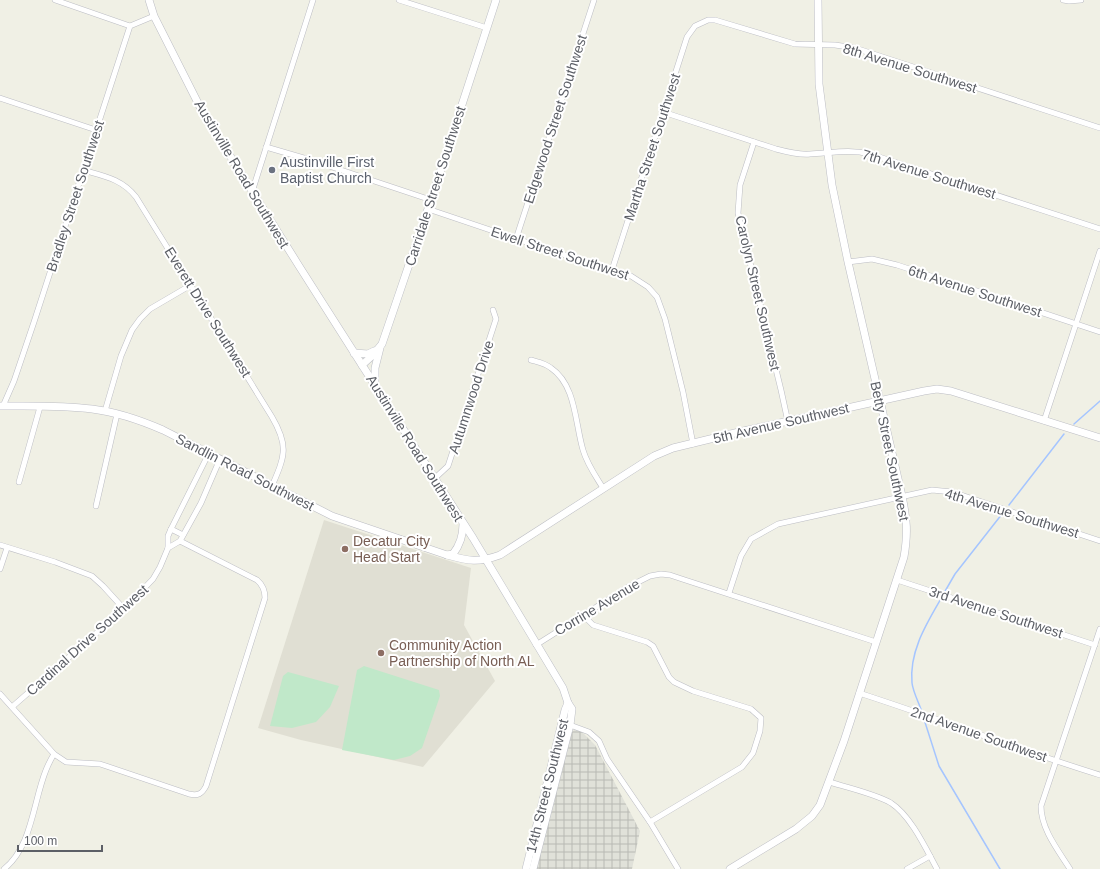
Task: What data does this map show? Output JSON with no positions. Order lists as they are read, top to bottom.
{
  "streets": {
    "street": [
      "8th Avenue Southwest",
      "Edgewood Street Southwest",
      "Martha Street Southwest",
      "Austinville Road Southwest",
      "7th Avenue Southwest",
      "Carridale Street Southwest",
      "Bradley Street Southwest",
      "Ewell Street Southwest",
      "6th Avenue Southwest",
      "Carolyn Street Southwest",
      "Everett Drive Southwest",
      "Autumnwood Drive",
      "5th Avenue Southwest",
      "Betty Street Southwest",
      "Sandlin Road Southwest",
      "4th Avenue Southwest",
      "Corrine Avenue",
      "3rd Avenue Southwest",
      "Cardinal Drive Southwest",
      "2nd Avenue Southwest",
      "14th Street Southwest"
    ]
  },
  "crossings": [
    ["8th Avenue Southwest", "Martha Street Southwest"],
    ["8th Avenue Southwest", "Betty Street Southwest"],
    ["Edgewood Street Southwest", "Ewell Street Southwest"],
    ["Martha Street Southwest", "7th Avenue Southwest"],
    ["Martha Street Southwest", "Ewell Street Southwest"],
    ["Austinville Road Southwest", "Carridale Street Southwest"],
    ["Austinville Road Southwest", "Autumnwood Drive"],
    ["Austinville Road Southwest", "5th Avenue Southwest"],
    ["Austinville Road Southwest", "Sandlin Road Southwest"],
    ["Austinville Road Southwest", "Corrine Avenue"],
    ["Austinville Road Southwest", "14th Street Southwest"],
    ["7th Avenue Southwest", "Carolyn Street Southwest"],
    ["7th Avenue Southwest", "Betty Street Southwest"],
    ["Carridale Street Southwest", "Ewell Street Southwest"],
    ["Bradley Street Southwest", "Everett Drive Southwest"],
    ["Bradley Street Southwest", "Sandlin Road Southwest"],
    ["Ewell Street Southwest", "5th Avenue Southwest"],
    ["6th Avenue Southwest", "Betty Street Southwest"],
    ["Carolyn Street Southwest", "5th Avenue Southwest"],
    ["Everett Drive Southwest", "Sandlin Road Southwest"],
    ["5th Avenue Southwest", "Betty Street Southwest"],
    ["5th Avenue Southwest", "Sandlin Road Southwest"],
    ["Betty Street Southwest", "4th Avenue Southwest"],
    ["Betty Street Southwest", "Corrine Avenue"],
    ["Betty Street Southwest", "3rd Avenue Southwest"],
    ["Betty Street Southwest", "2nd Avenue Southwest"],
    ["Sandlin Road Southwest", "Cardinal Drive Southwest"],
    ["4th Avenue Southwest", "Corrine Avenue"]
  ],
  "places": ["Austinville First Baptist Church", "Decatur City Head Start", "Community Action Partnership of North AL"],
  "scale_bar": "100 m"
}
